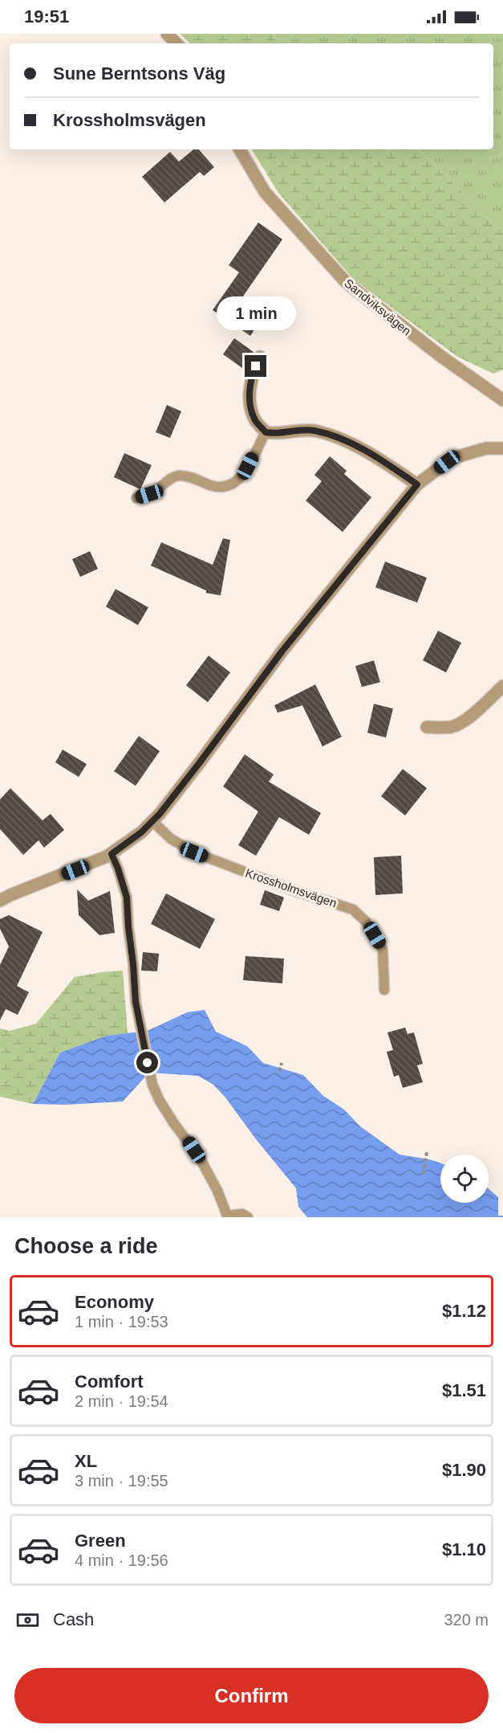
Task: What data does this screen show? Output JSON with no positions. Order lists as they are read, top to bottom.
{
  "streets": {
    "street": ["Sandviksvägen"],
    "lane": ["Krossholmsvägen"]
  },
  "page": {
    "status": "19:51",
    "banner": ["Sune Berntsons Väg", "Krossholmsvägen"],
    "bubble": "1 min",
    "heading": "Choose a ride",
    "list": [
      {
        "name": "Economy",
        "note": "1 min · 19:53",
        "value": "$1.12"
      },
      {
        "name": "Comfort",
        "note": "2 min · 19:54",
        "value": "$1.51"
      },
      {
        "name": "XL",
        "note": "3 min · 19:55",
        "value": "$1.90"
      },
      {
        "name": "Green",
        "note": "4 min · 19:56",
        "value": "$1.10"
      }
    ],
    "pay": ["Cash", "320 m"],
    "buttons": "Confirm"
  }
}
